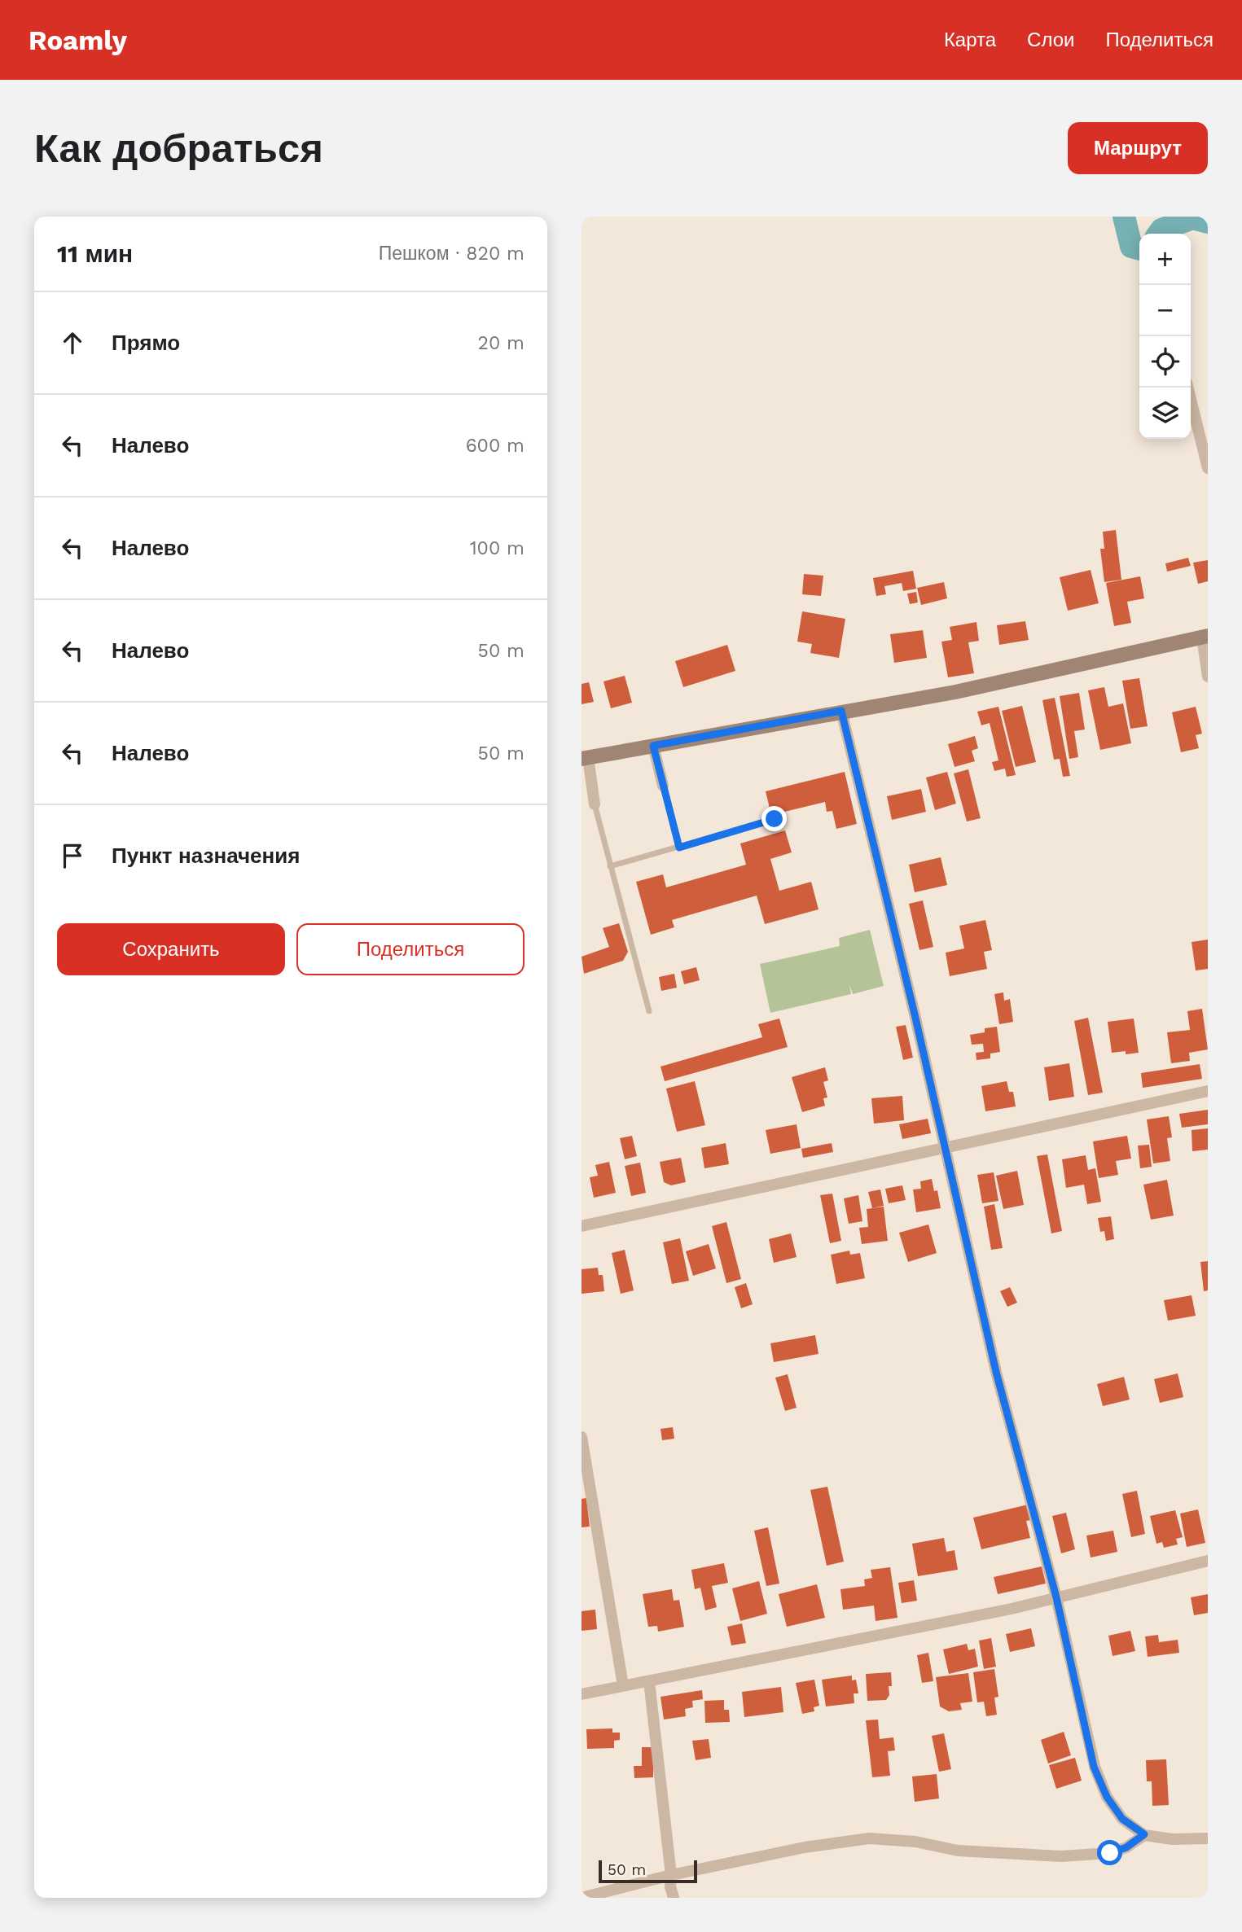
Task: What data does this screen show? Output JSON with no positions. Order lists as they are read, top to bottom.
{
  "scale_bar": "50 m",
  "page": {
    "header": "Roamly",
    "nav": ["Карта", "Слои", "Поделиться"],
    "buttons": [
      "Маршрут",
      ["Сохранить", "Поделиться"]
    ],
    "title": "Как добраться",
    "heading": ["11 мин", "Пешком · 820 m"],
    "map_buttons": ["+", "−"],
    "list": [
      ["Прямо", "20 m"],
      ["Налево", "600 m"],
      ["Налево", "100 m"],
      ["Налево", "50 m"],
      ["Налево", "50 m"],
      "Пункт назначения"
    ],
    "scale": "50 m"
  }
}
